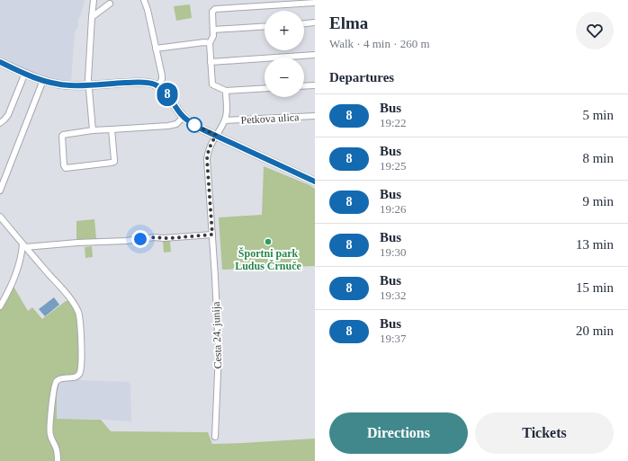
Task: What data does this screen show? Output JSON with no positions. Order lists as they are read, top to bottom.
{
  "streets": {
    "street": ["Petkova ulica", "Cesta 24. junija"]
  },
  "crossings": [
    ["Petkova ulica", "Cesta 24. junija"]
  ],
  "places": ["Športni park Ludus Črnuče"],
  "lines": ["bus line 8"],
  "page": {
    "on_map": "8",
    "heading": [
      ["Elma", "Walk · 4 min · 260 m"],
      "Departures"
    ],
    "map_buttons": ["+", "−"],
    "list": [
      {
        "mark": "8",
        "name": "Bus",
        "note": "19:22",
        "value": "5 min"
      },
      {
        "mark": "8",
        "name": "Bus",
        "note": "19:25",
        "value": "8 min"
      },
      {
        "mark": "8",
        "name": "Bus",
        "note": "19:26",
        "value": "9 min"
      },
      {
        "mark": "8",
        "name": "Bus",
        "note": "19:30",
        "value": "13 min"
      },
      {
        "mark": "8",
        "name": "Bus",
        "note": "19:32",
        "value": "15 min"
      },
      {
        "mark": "8",
        "name": "Bus",
        "note": "19:37",
        "value": "20 min"
      }
    ],
    "buttons": ["Directions", "Tickets"]
  }
}
